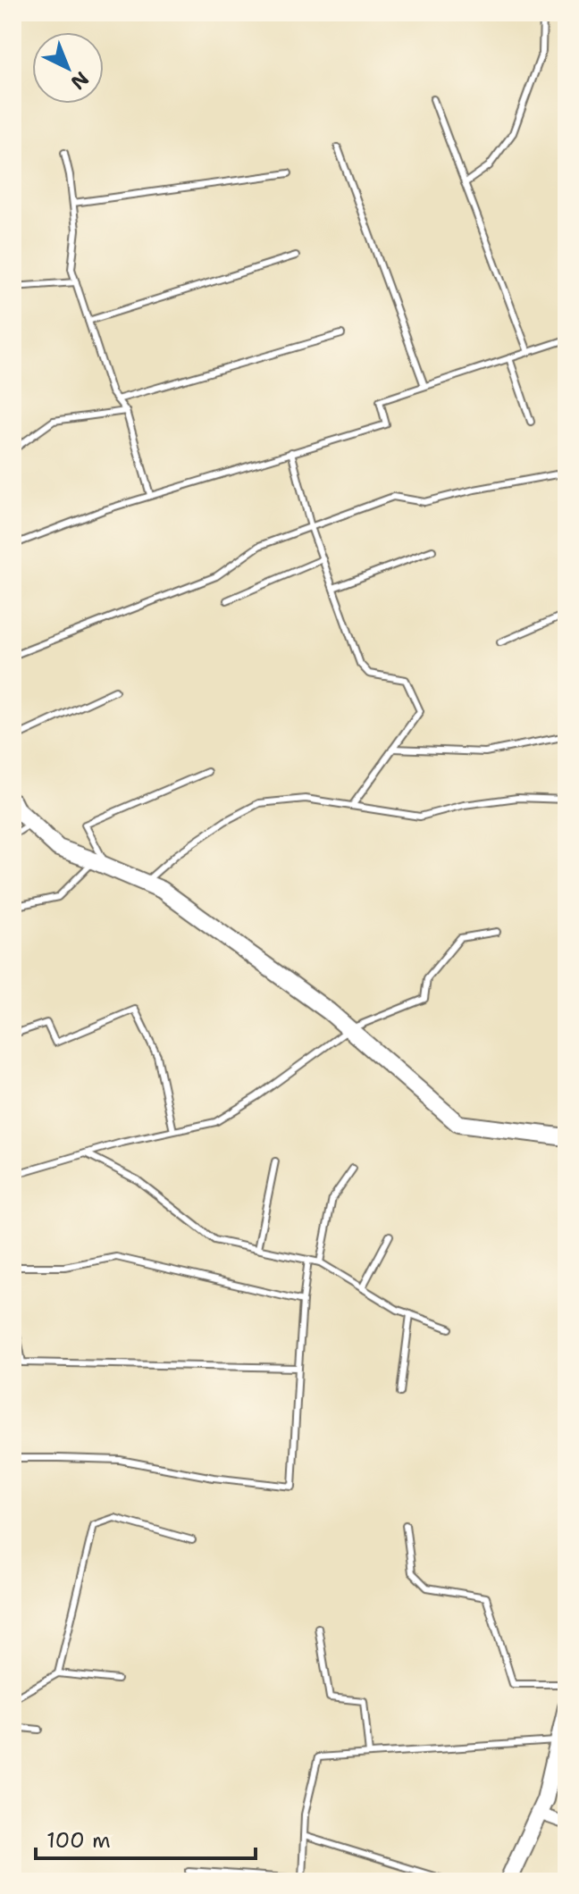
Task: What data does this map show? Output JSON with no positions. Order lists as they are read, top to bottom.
{
  "scale_bar": "100 m",
  "north": "bottom right"
}
